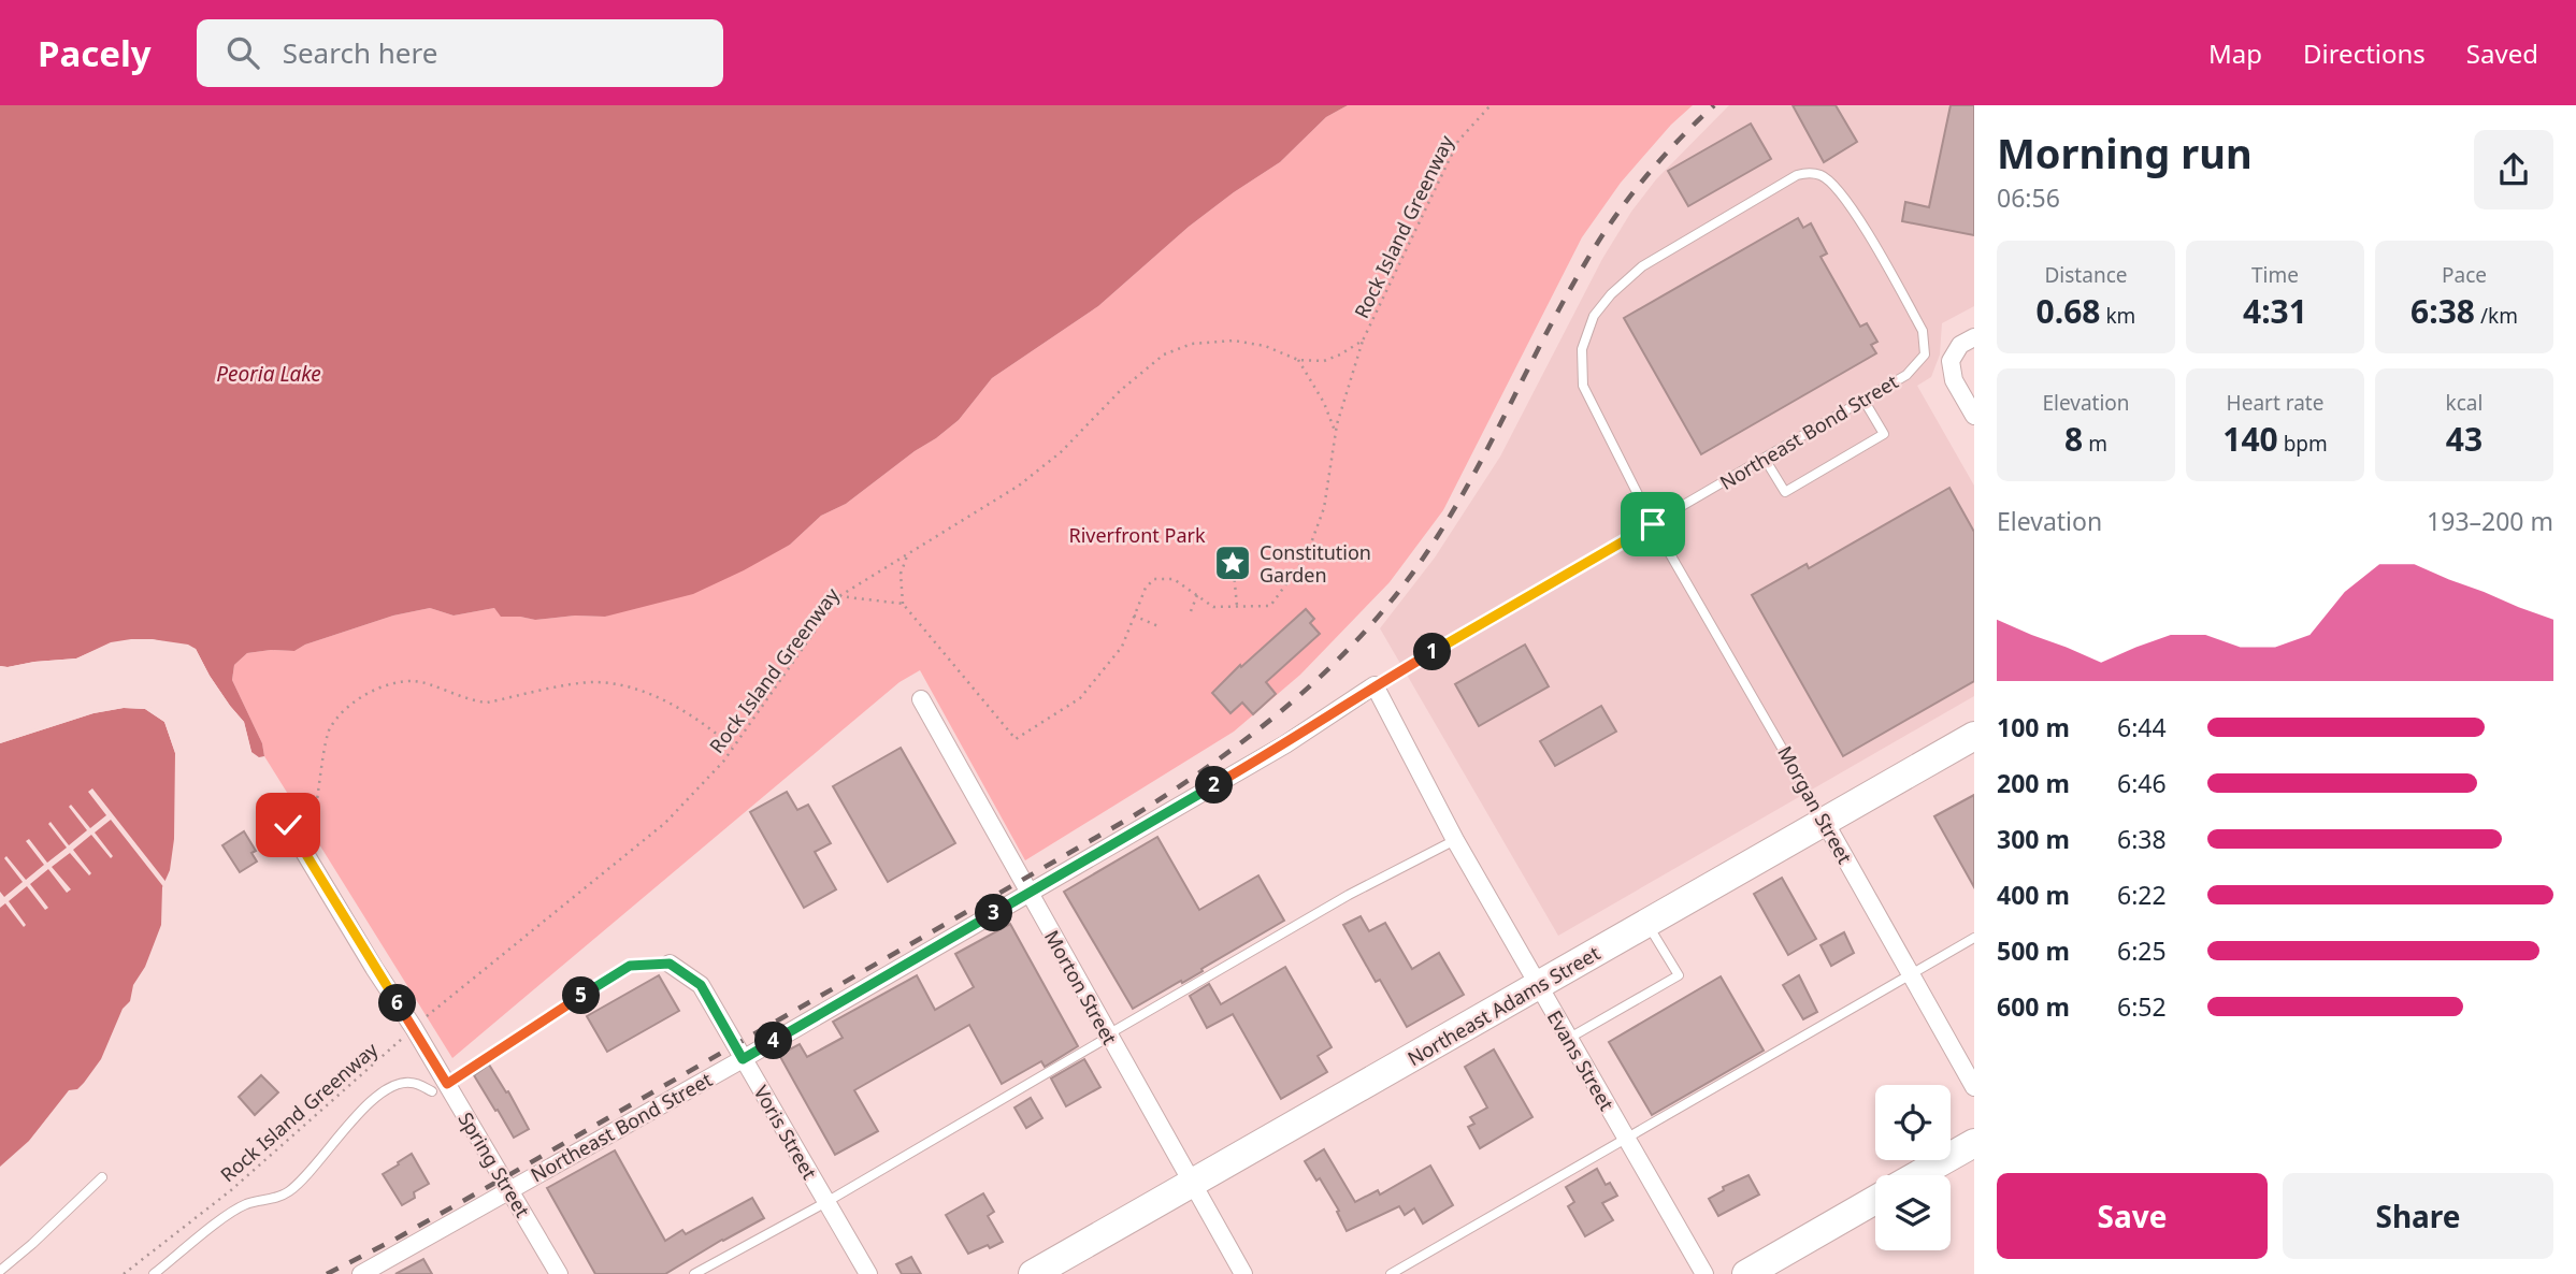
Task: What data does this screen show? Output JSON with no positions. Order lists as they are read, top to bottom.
{
  "streets": {
    "main road": ["Northeast Adams Street"],
    "street": [
      "Northeast Bond Street",
      "Morgan Street",
      "Morton Street",
      "Evans Street",
      "Voris Street",
      "Spring Street"
    ],
    "path": ["Rock Island Greenway"]
  },
  "crossings": [
    ["Rock Island Greenway", "Spring Street"],
    ["Northeast Bond Street", "Morgan Street"],
    ["Northeast Bond Street", "Morton Street"],
    ["Northeast Bond Street", "Evans Street"],
    ["Northeast Bond Street", "Voris Street"],
    ["Northeast Bond Street", "Spring Street"],
    ["Morgan Street", "Northeast Adams Street"],
    ["Morton Street", "Northeast Adams Street"],
    ["Northeast Adams Street", "Evans Street"]
  ],
  "water": ["Peoria Lake"],
  "parks": ["Riverfront Park"],
  "places": {
    "place": ["Constitution Garden"]
  },
  "page": {
    "header": "Pacely",
    "search": "Search here",
    "nav": ["Map", "Directions", "Saved"],
    "heading": ["Morning run", "06:56"],
    "stats": [
      ["Distance", "0.68 km"],
      ["Time", "4:31"],
      ["Pace", "6:38 /km"],
      ["Elevation", "8 m"],
      ["Heart rate", "140 bpm"],
      ["kcal", "43"]
    ],
    "chart": ["Elevation", "193–200 m"],
    "pins": [
      "1",
      "2",
      "3",
      "5",
      "6",
      "4"
    ],
    "list": [
      {
        "name": "100 m",
        "note": "6:44"
      },
      {
        "name": "200 m",
        "note": "6:46"
      },
      {
        "name": "300 m",
        "note": "6:38"
      },
      {
        "name": "400 m",
        "note": "6:22"
      },
      {
        "name": "500 m",
        "note": "6:25"
      },
      {
        "name": "600 m",
        "note": "6:52"
      }
    ],
    "buttons": ["Save", "Share"]
  }
}
